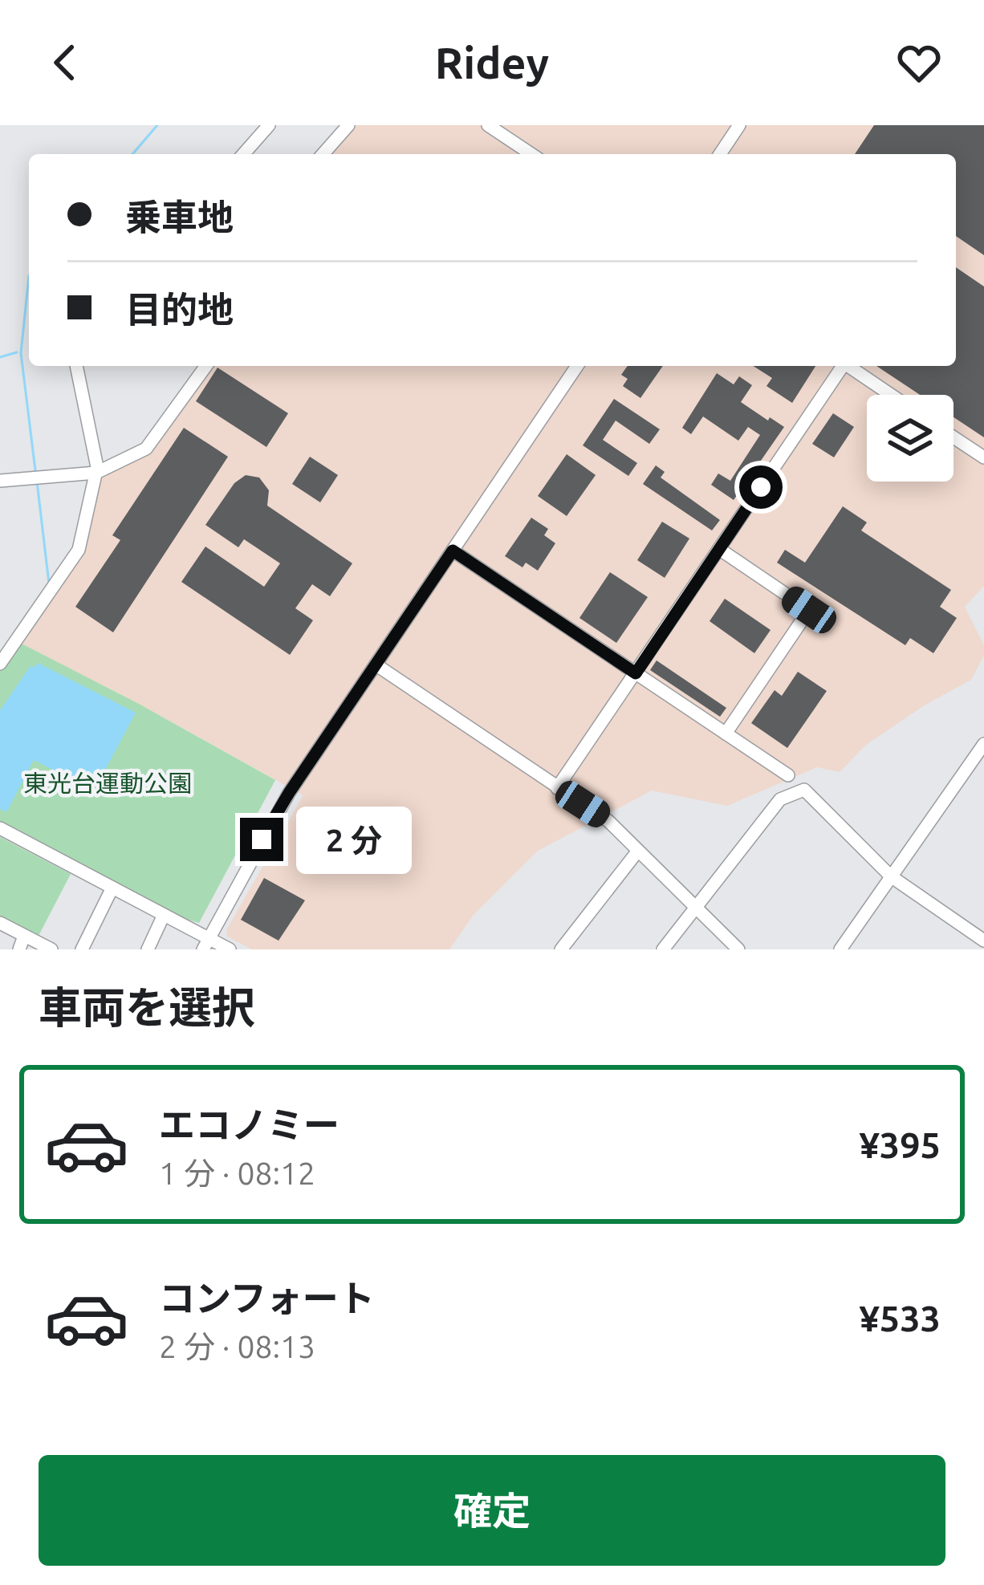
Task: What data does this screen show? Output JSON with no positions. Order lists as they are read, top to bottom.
{
  "parks": ["東光台運動公園"],
  "page": {
    "header": "Ridey",
    "banner": ["乗車地", "目的地"],
    "bubble": "2 分",
    "heading": "車両を選択",
    "list": [
      {
        "name": "エコノミー",
        "note": "1 分 · 08:12",
        "value": "¥395"
      },
      {
        "name": "コンフォート",
        "note": "2 分 · 08:13",
        "value": "¥533"
      }
    ],
    "buttons": "確定"
  }
}
